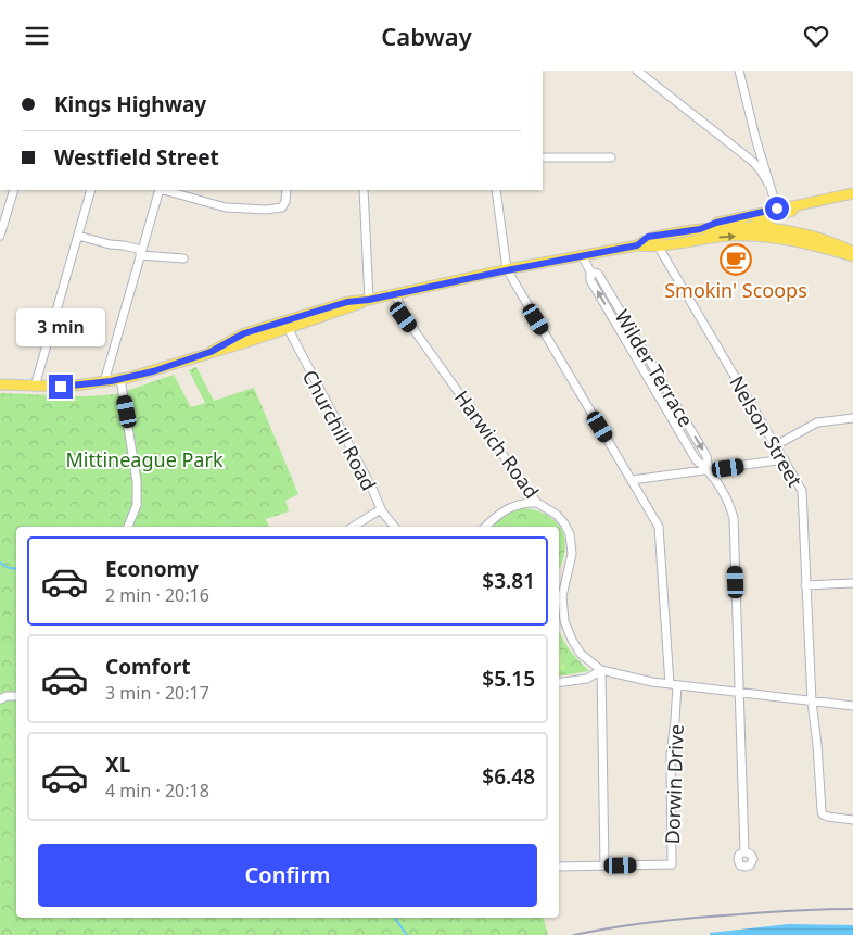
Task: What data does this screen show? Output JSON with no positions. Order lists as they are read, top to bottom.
{
  "streets": {
    "street": [
      "Wilder Terrace",
      "Churchill Road",
      "Nelson Street",
      "Harwich Road",
      "Dorwin Drive"
    ]
  },
  "crossings": [
    ["Wilder Terrace", "Harwich Road"],
    ["Nelson Street", "Harwich Road"],
    ["Harwich Road", "Dorwin Drive"]
  ],
  "parks": ["Mittineague Park"],
  "places": {
    "cafe": ["Smokin' Scoops"]
  },
  "page": {
    "header": "Cabway",
    "banner": ["Kings Highway", "Westfield Street"],
    "bubble": "3 min",
    "list": [
      {
        "name": "Economy",
        "note": "2 min · 20:16",
        "value": "$3.81"
      },
      {
        "name": "Comfort",
        "note": "3 min · 20:17",
        "value": "$5.15"
      },
      {
        "name": "XL",
        "note": "4 min · 20:18",
        "value": "$6.48"
      }
    ],
    "buttons": "Confirm"
  }
}
